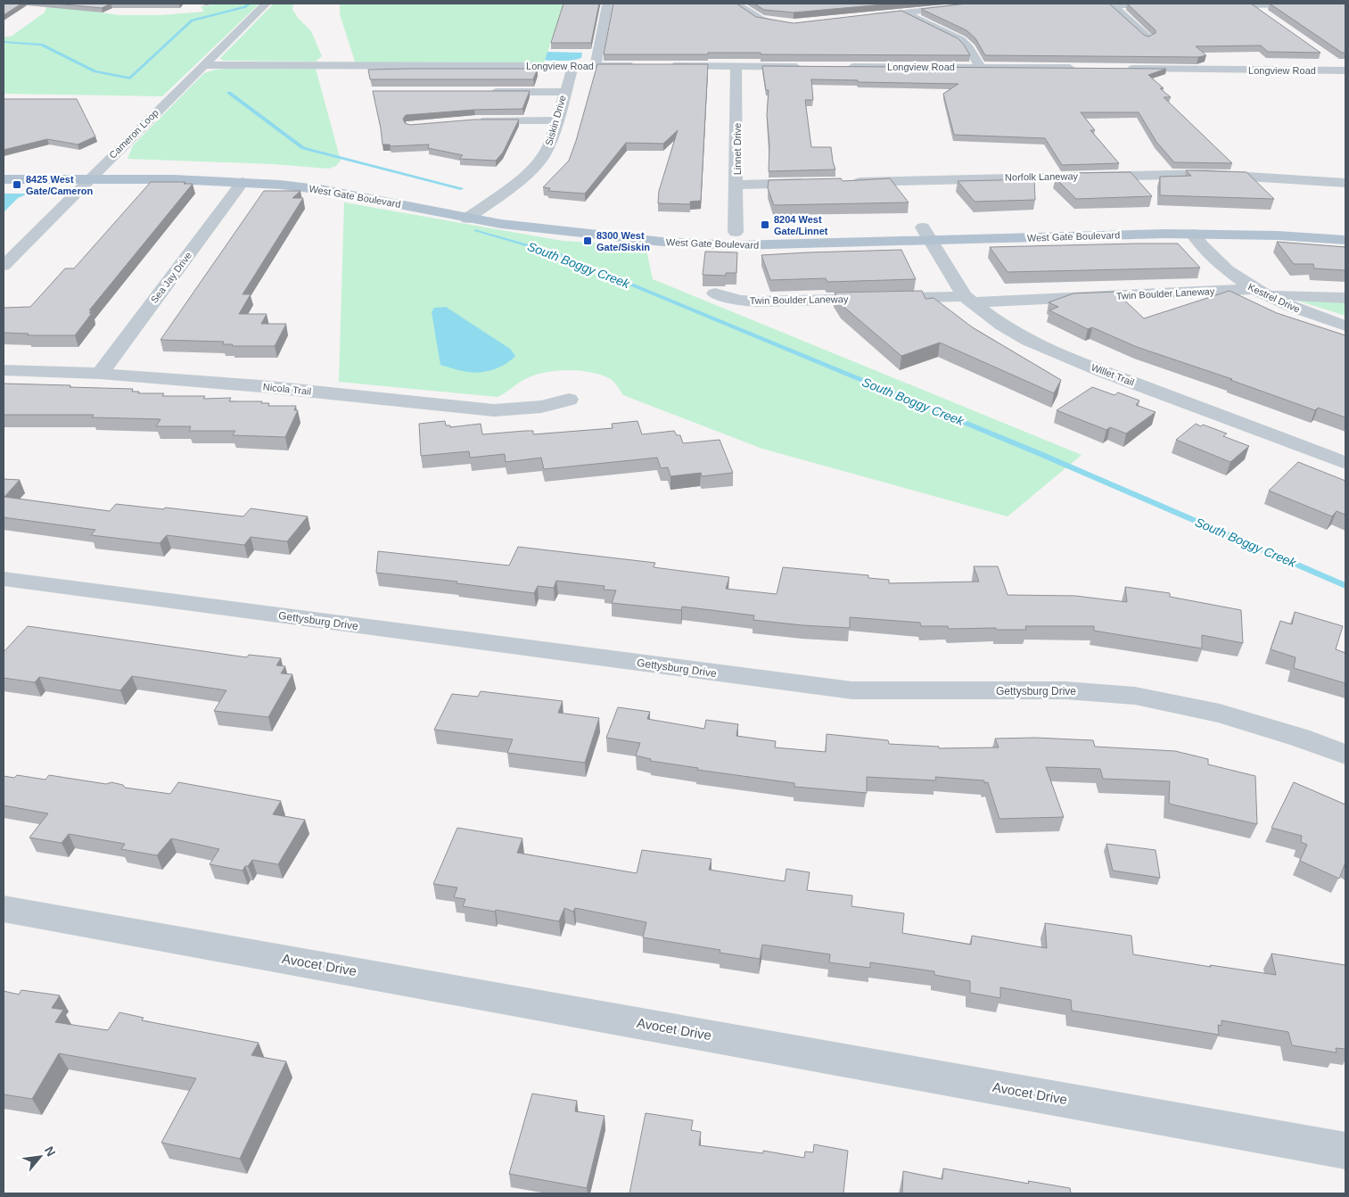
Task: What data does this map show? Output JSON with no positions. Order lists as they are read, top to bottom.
{
  "streets": {
    "main road": ["West Gate Boulevard"],
    "street": [
      "Longview Road",
      "Siskin Drive",
      "Cameron Loop",
      "Linnet Drive",
      "Norfolk Laneway",
      "Sea Jay Drive",
      "Twin Boulder Laneway",
      "Kestrel Drive",
      "Willet Trail",
      "Nicola Trail",
      "Gettysburg Drive",
      "Avocet Drive"
    ]
  },
  "crossings": [
    ["Longview Road", "Siskin Drive"],
    ["Longview Road", "Cameron Loop"],
    ["Siskin Drive", "West Gate Boulevard"],
    ["Cameron Loop", "West Gate Boulevard"],
    ["Linnet Drive", "West Gate Boulevard"],
    ["West Gate Boulevard", "Sea Jay Drive"],
    ["West Gate Boulevard", "Kestrel Drive"],
    ["West Gate Boulevard", "Willet Trail"],
    ["Sea Jay Drive", "Nicola Trail"],
    ["Twin Boulder Laneway", "Kestrel Drive"],
    ["Twin Boulder Laneway", "Willet Trail"]
  ],
  "water": ["South Boggy Creek"],
  "places": {
    "transit": ["8425 West Gate/Cameron", "8204 West Gate/Linnet", "8300 West Gate/Siskin"]
  },
  "north": "top right"
}
